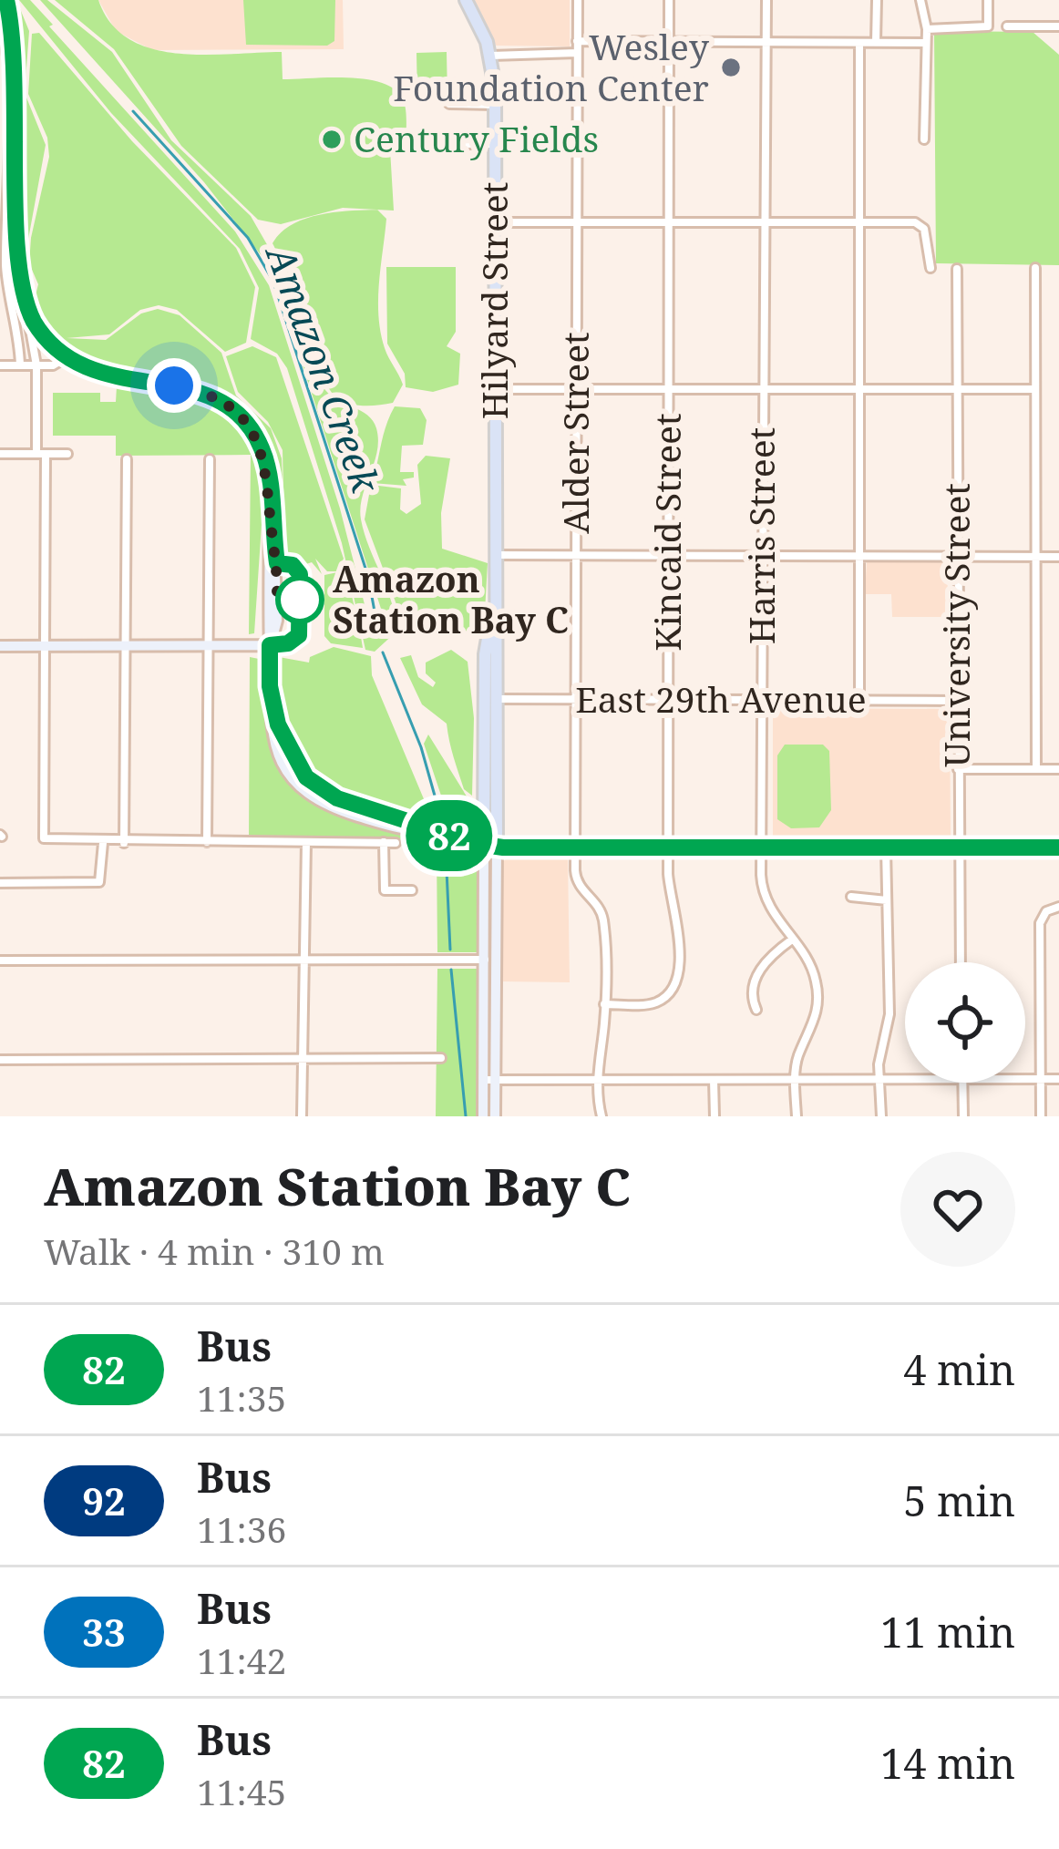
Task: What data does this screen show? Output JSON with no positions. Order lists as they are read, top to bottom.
{
  "streets": {
    "main road": ["Hilyard Street"],
    "street": [
      "Alder Street",
      "Kincaid Street",
      "Harris Street",
      "University Street",
      "East 29th Avenue"
    ]
  },
  "crossings": [
    ["Hilyard Street", "East 29th Avenue"],
    ["Alder Street", "Kincaid Street"],
    ["Alder Street", "East 29th Avenue"],
    ["Kincaid Street", "East 29th Avenue"],
    ["Harris Street", "East 29th Avenue"],
    ["University Street", "East 29th Avenue"]
  ],
  "water": ["Amazon Creek"],
  "places": ["Wesley Foundation Center", "Century Fields", "Amazon Station Bay C"],
  "lines": ["bus line 82"],
  "page": {
    "on_map": "82",
    "heading": ["Amazon Station Bay C", "Walk · 4 min · 310 m"],
    "list": [
      {
        "mark": "82",
        "name": "Bus",
        "note": "11:35",
        "value": "4 min"
      },
      {
        "mark": "92",
        "name": "Bus",
        "note": "11:36",
        "value": "5 min"
      },
      {
        "mark": "33",
        "name": "Bus",
        "note": "11:42",
        "value": "11 min"
      },
      {
        "mark": "82",
        "name": "Bus",
        "note": "11:45",
        "value": "14 min"
      }
    ]
  }
}
